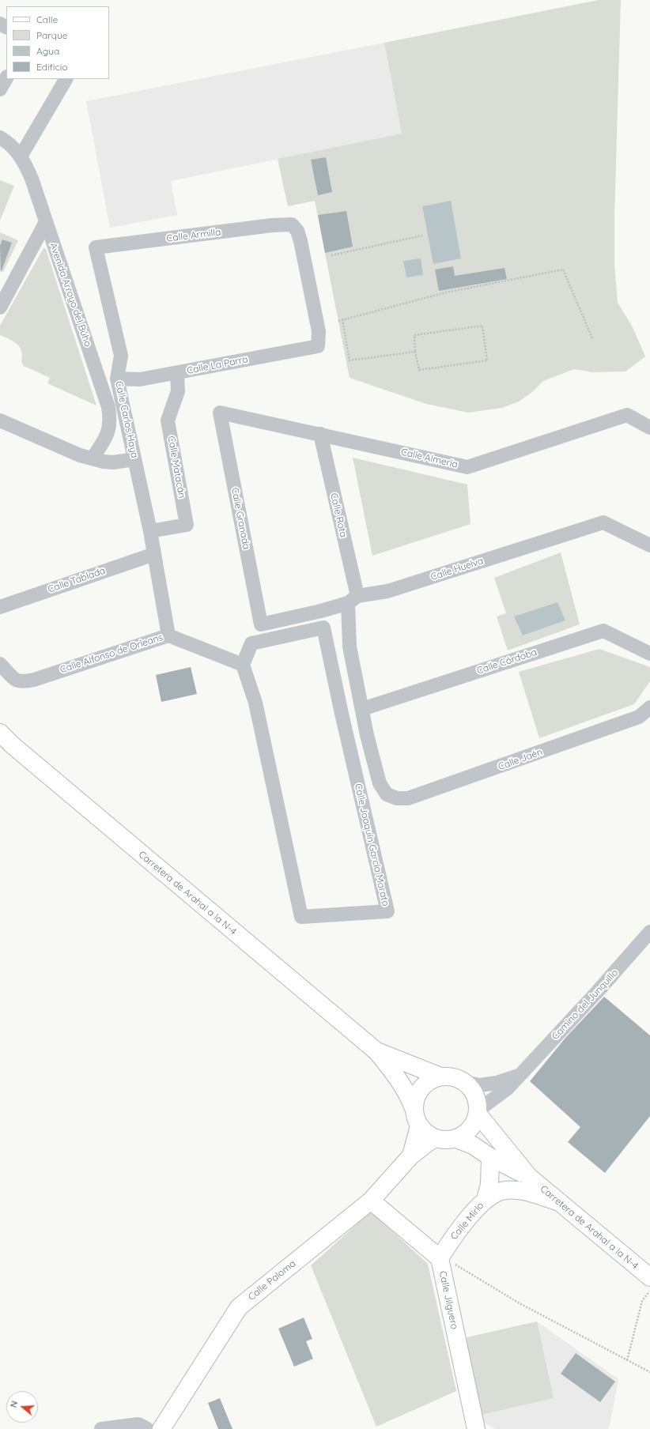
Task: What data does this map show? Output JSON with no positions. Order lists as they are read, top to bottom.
{
  "streets": {
    "main road": [
      "Carretera de Arahal a la N-4",
      "Calle Mirlo",
      "Calle Paloma",
      "Calle Jilguero"
    ],
    "street": [
      "Calle Armilla",
      "Avenida Arroyo del Búho",
      "Calle La Parra",
      "Calle Carlos Haya",
      "Calle Almería",
      "Calle Matacán",
      "Calle Rota",
      "Calle Granada",
      "Calle Huelva",
      "Calle Tablada",
      "Calle Alfonso de Orleans",
      "Calle Córdoba",
      "Calle Jaén",
      "Calle Joaquín García Morato",
      "Camino del Junquillo"
    ]
  },
  "crossings": [
    ["Calle Armilla", "Calle La Parra"],
    ["Calle Armilla", "Calle Carlos Haya"],
    ["Calle La Parra", "Calle Carlos Haya"],
    ["Calle La Parra", "Calle Matacán"],
    ["Calle Carlos Haya", "Calle Matacán"],
    ["Calle Carlos Haya", "Calle Tablada"],
    ["Calle Carlos Haya", "Calle Alfonso de Orleans"],
    ["Calle Almería", "Calle Rota"],
    ["Calle Almería", "Calle Granada"],
    ["Calle Rota", "Calle Huelva"],
    ["Calle Rota", "Calle Córdoba"],
    ["Calle Rota", "Calle Jaén"],
    ["Calle Granada", "Calle Huelva"],
    ["Calle Alfonso de Orleans", "Calle Joaquín García Morato"],
    ["Carretera de Arahal a la N-4", "Camino del Junquillo"],
    ["Carretera de Arahal a la N-4", "Calle Mirlo"],
    ["Carretera de Arahal a la N-4", "Calle Paloma"],
    ["Camino del Junquillo", "Calle Paloma"],
    ["Calle Mirlo", "Calle Jilguero"],
    ["Calle Paloma", "Calle Jilguero"]
  ],
  "legend": [
    "Calle",
    "Parque",
    "Agua",
    "Edificio"
  ],
  "north": "left"
}
